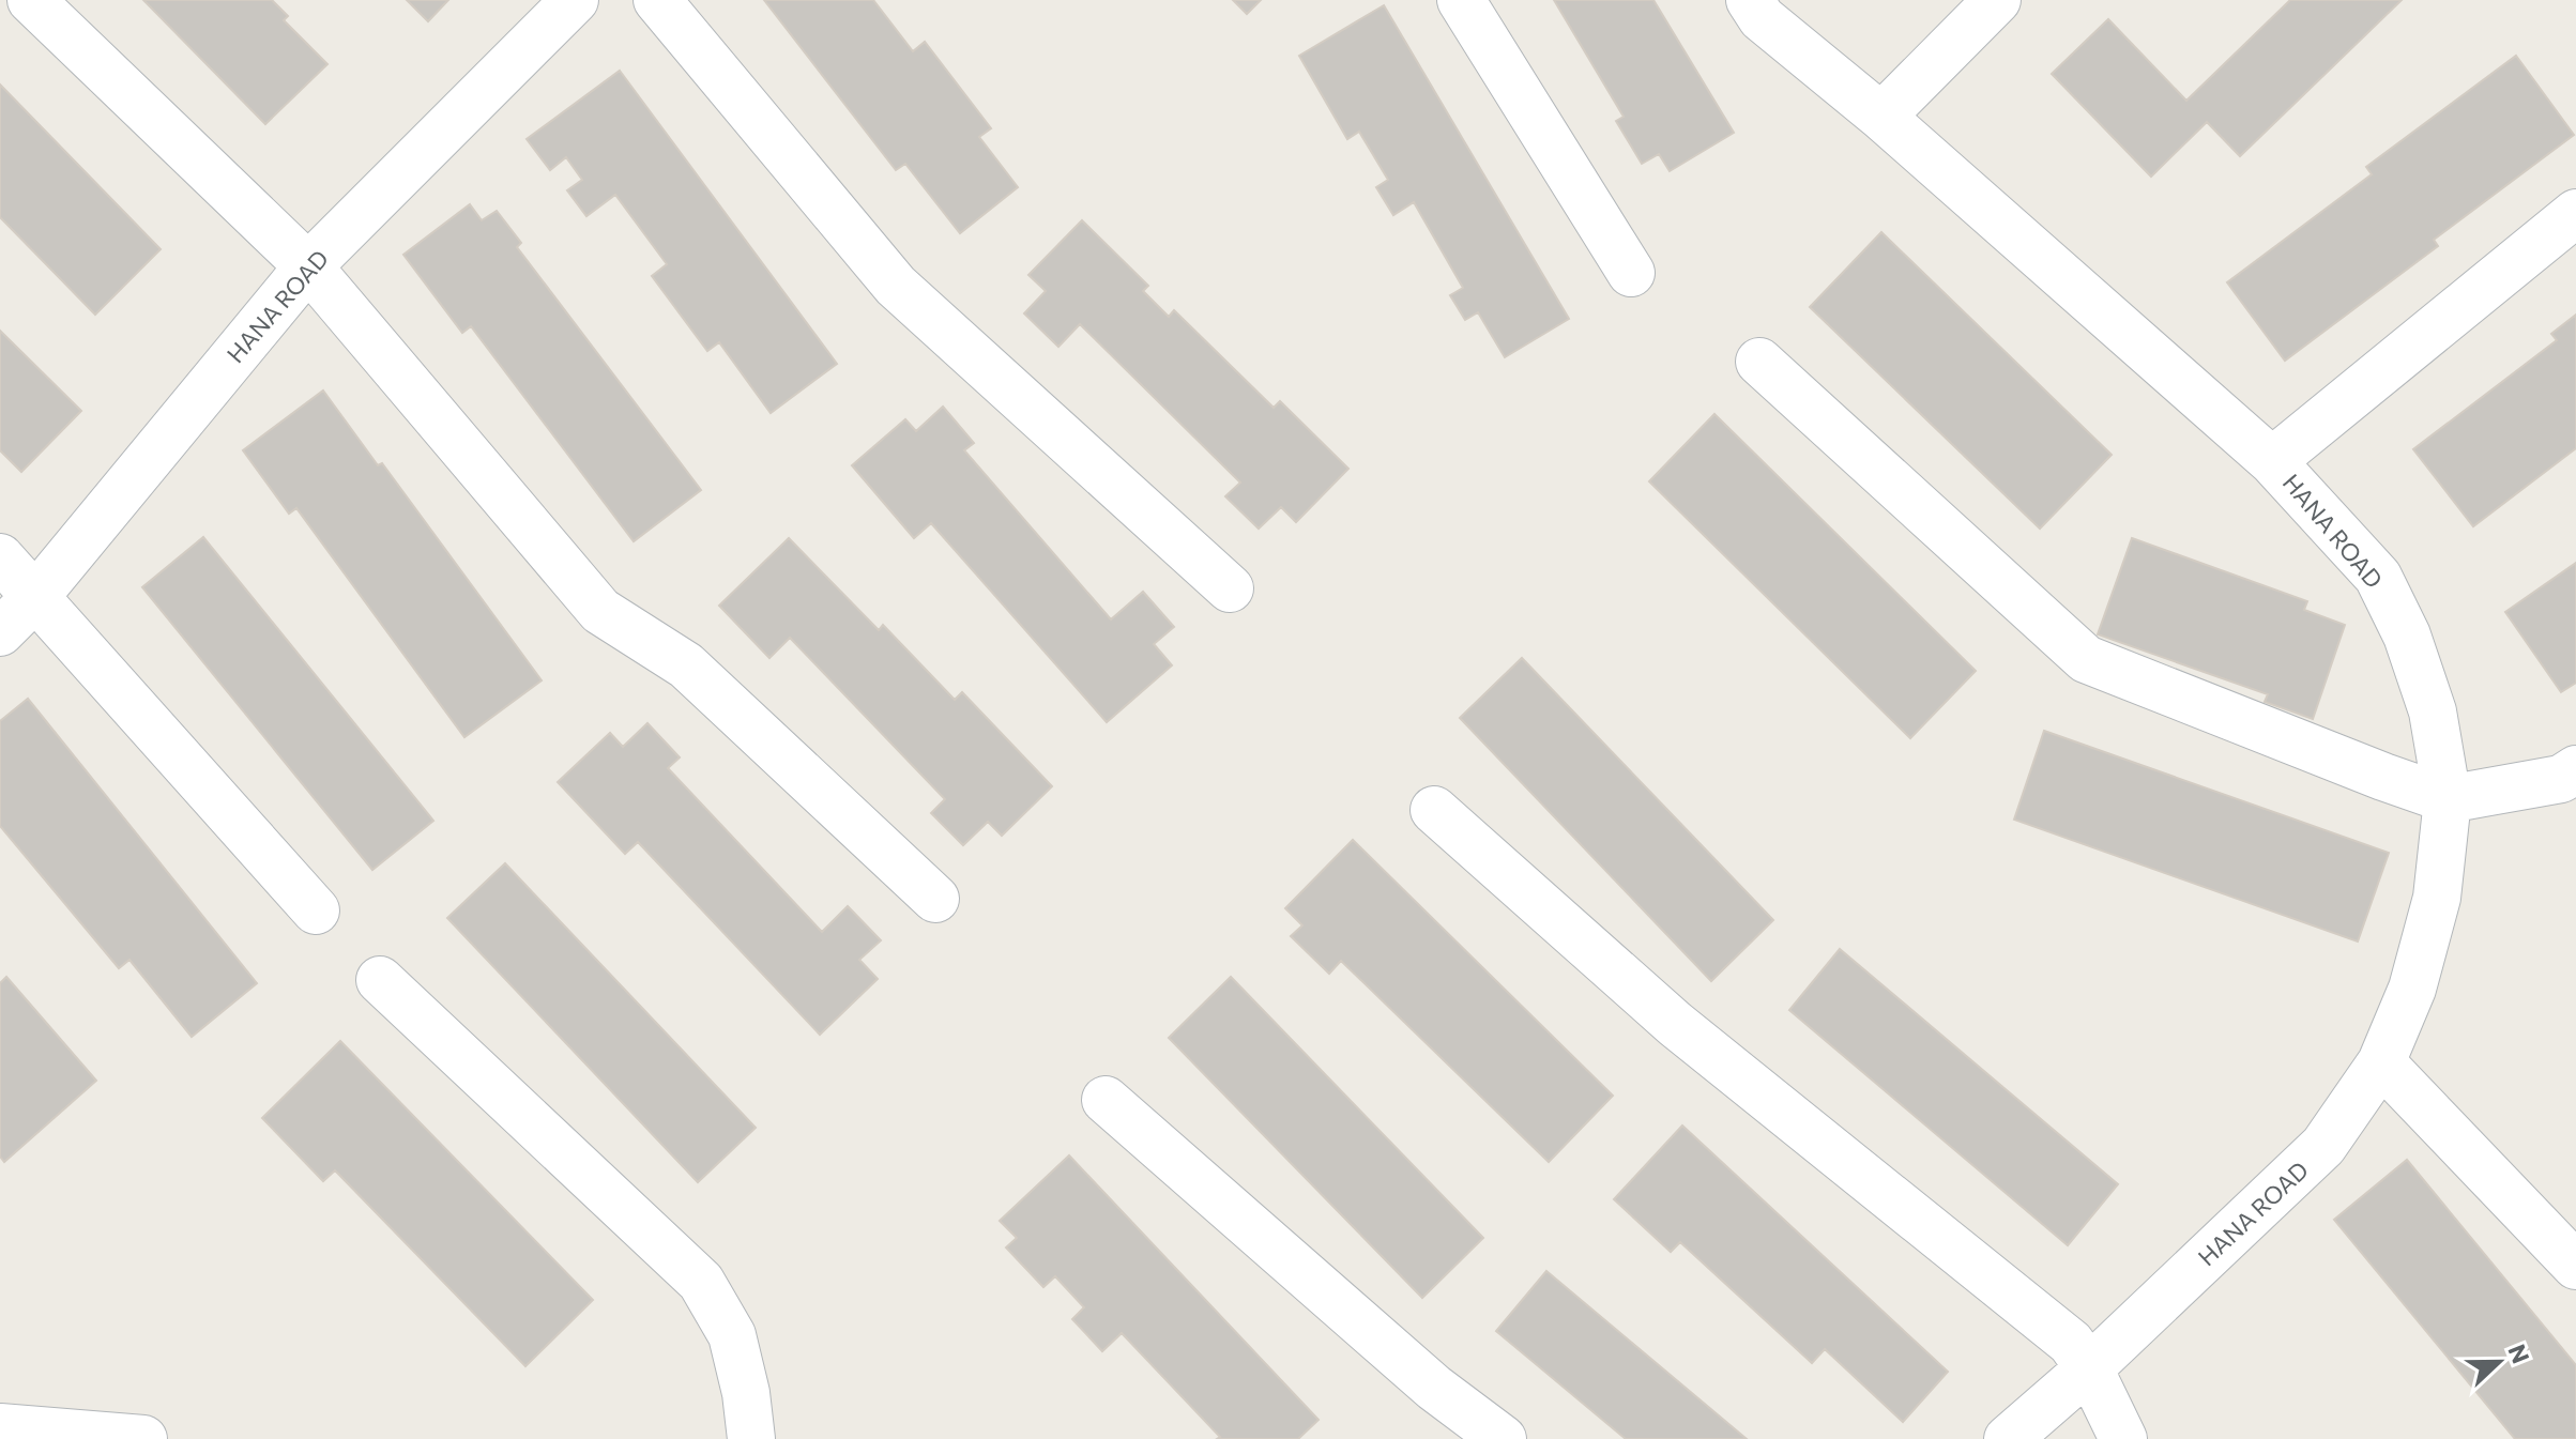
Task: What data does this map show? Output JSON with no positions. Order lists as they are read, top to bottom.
{
  "streets": {
    "street": ["HANA ROAD"]
  },
  "north": "right"
}
